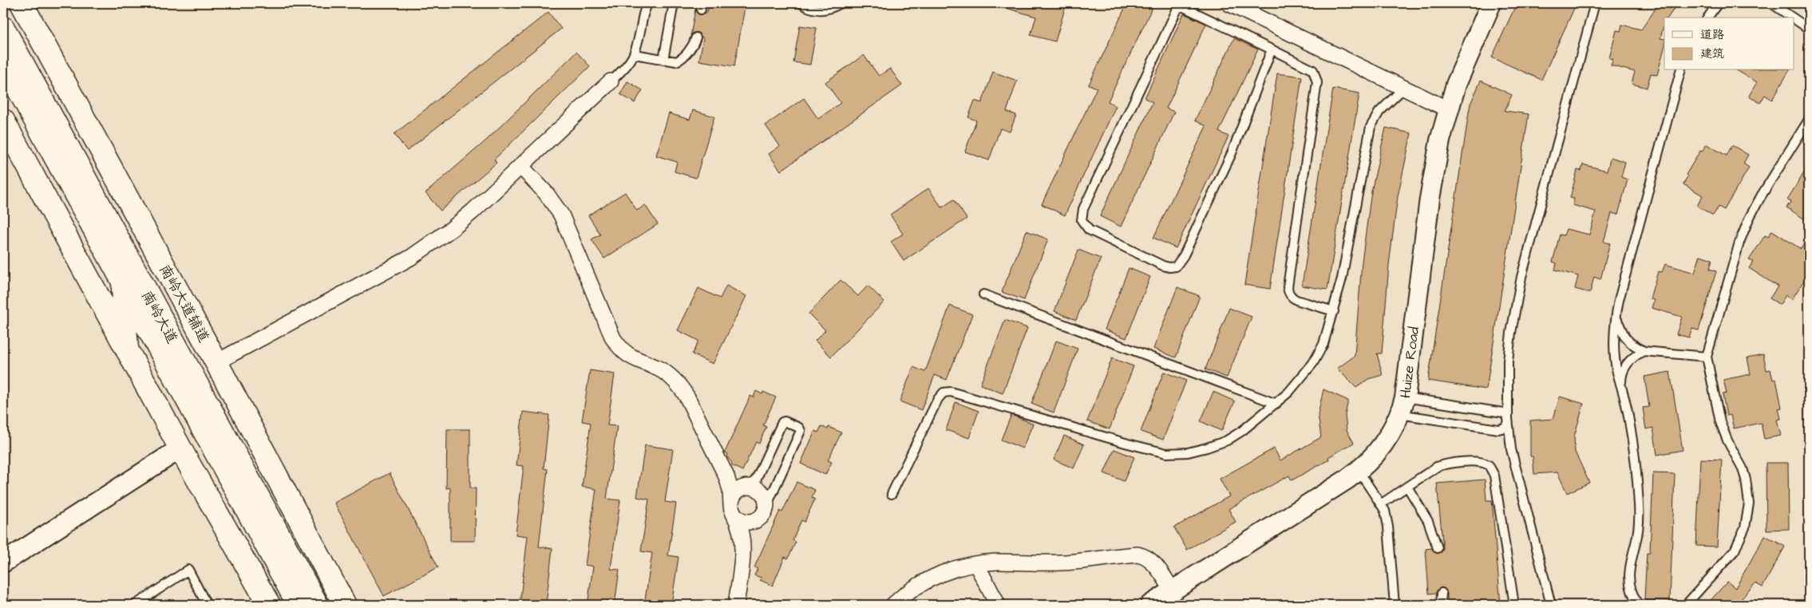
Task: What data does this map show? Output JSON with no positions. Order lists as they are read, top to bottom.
{
  "streets": {
    "main road": ["南岭大道辅道", "南岭大道"],
    "street": ["Huize Road"]
  },
  "legend": ["道路", "建筑"]
}
